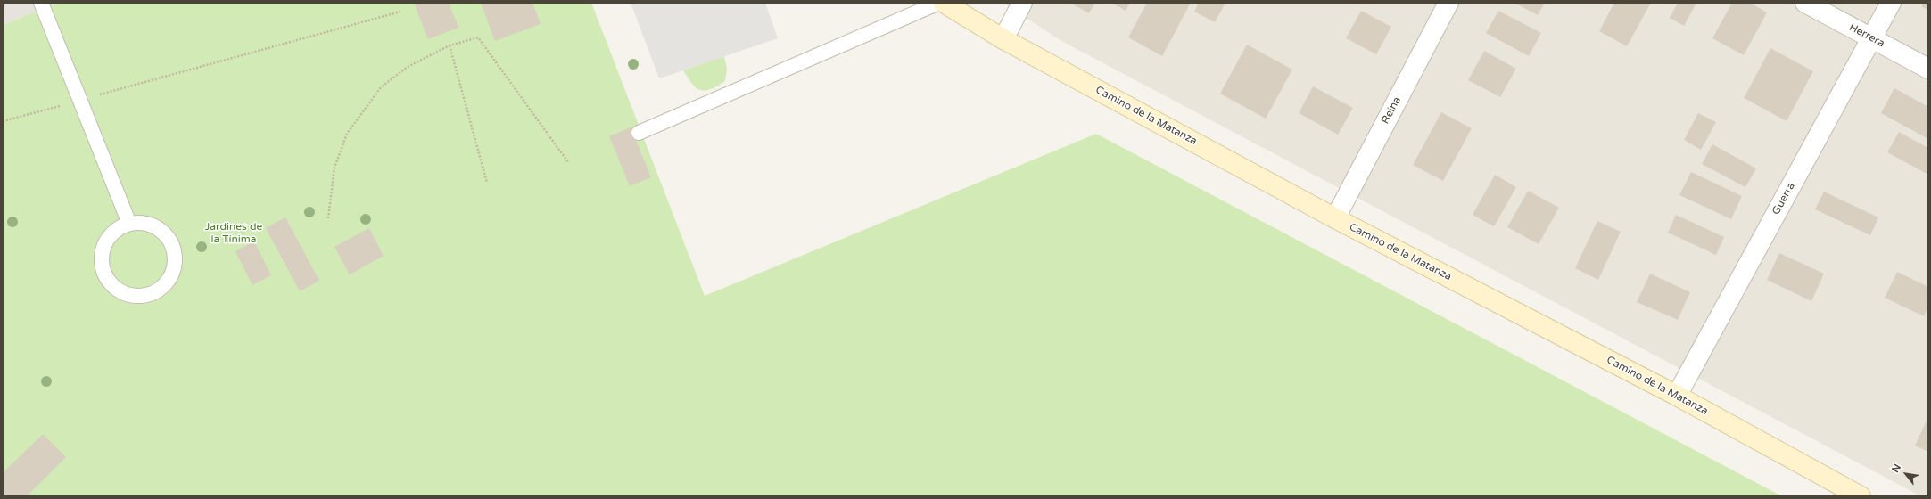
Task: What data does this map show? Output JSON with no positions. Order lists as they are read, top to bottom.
{
  "streets": {
    "street": [
      "Herrera",
      "Reina",
      "Camino de la Matanza",
      "Guerra"
    ]
  },
  "crossings": [
    ["Herrera", "Guerra"],
    ["Reina", "Camino de la Matanza"],
    ["Camino de la Matanza", "Guerra"]
  ],
  "parks": ["Jardines de la Tínima"],
  "north": "top left"
}
